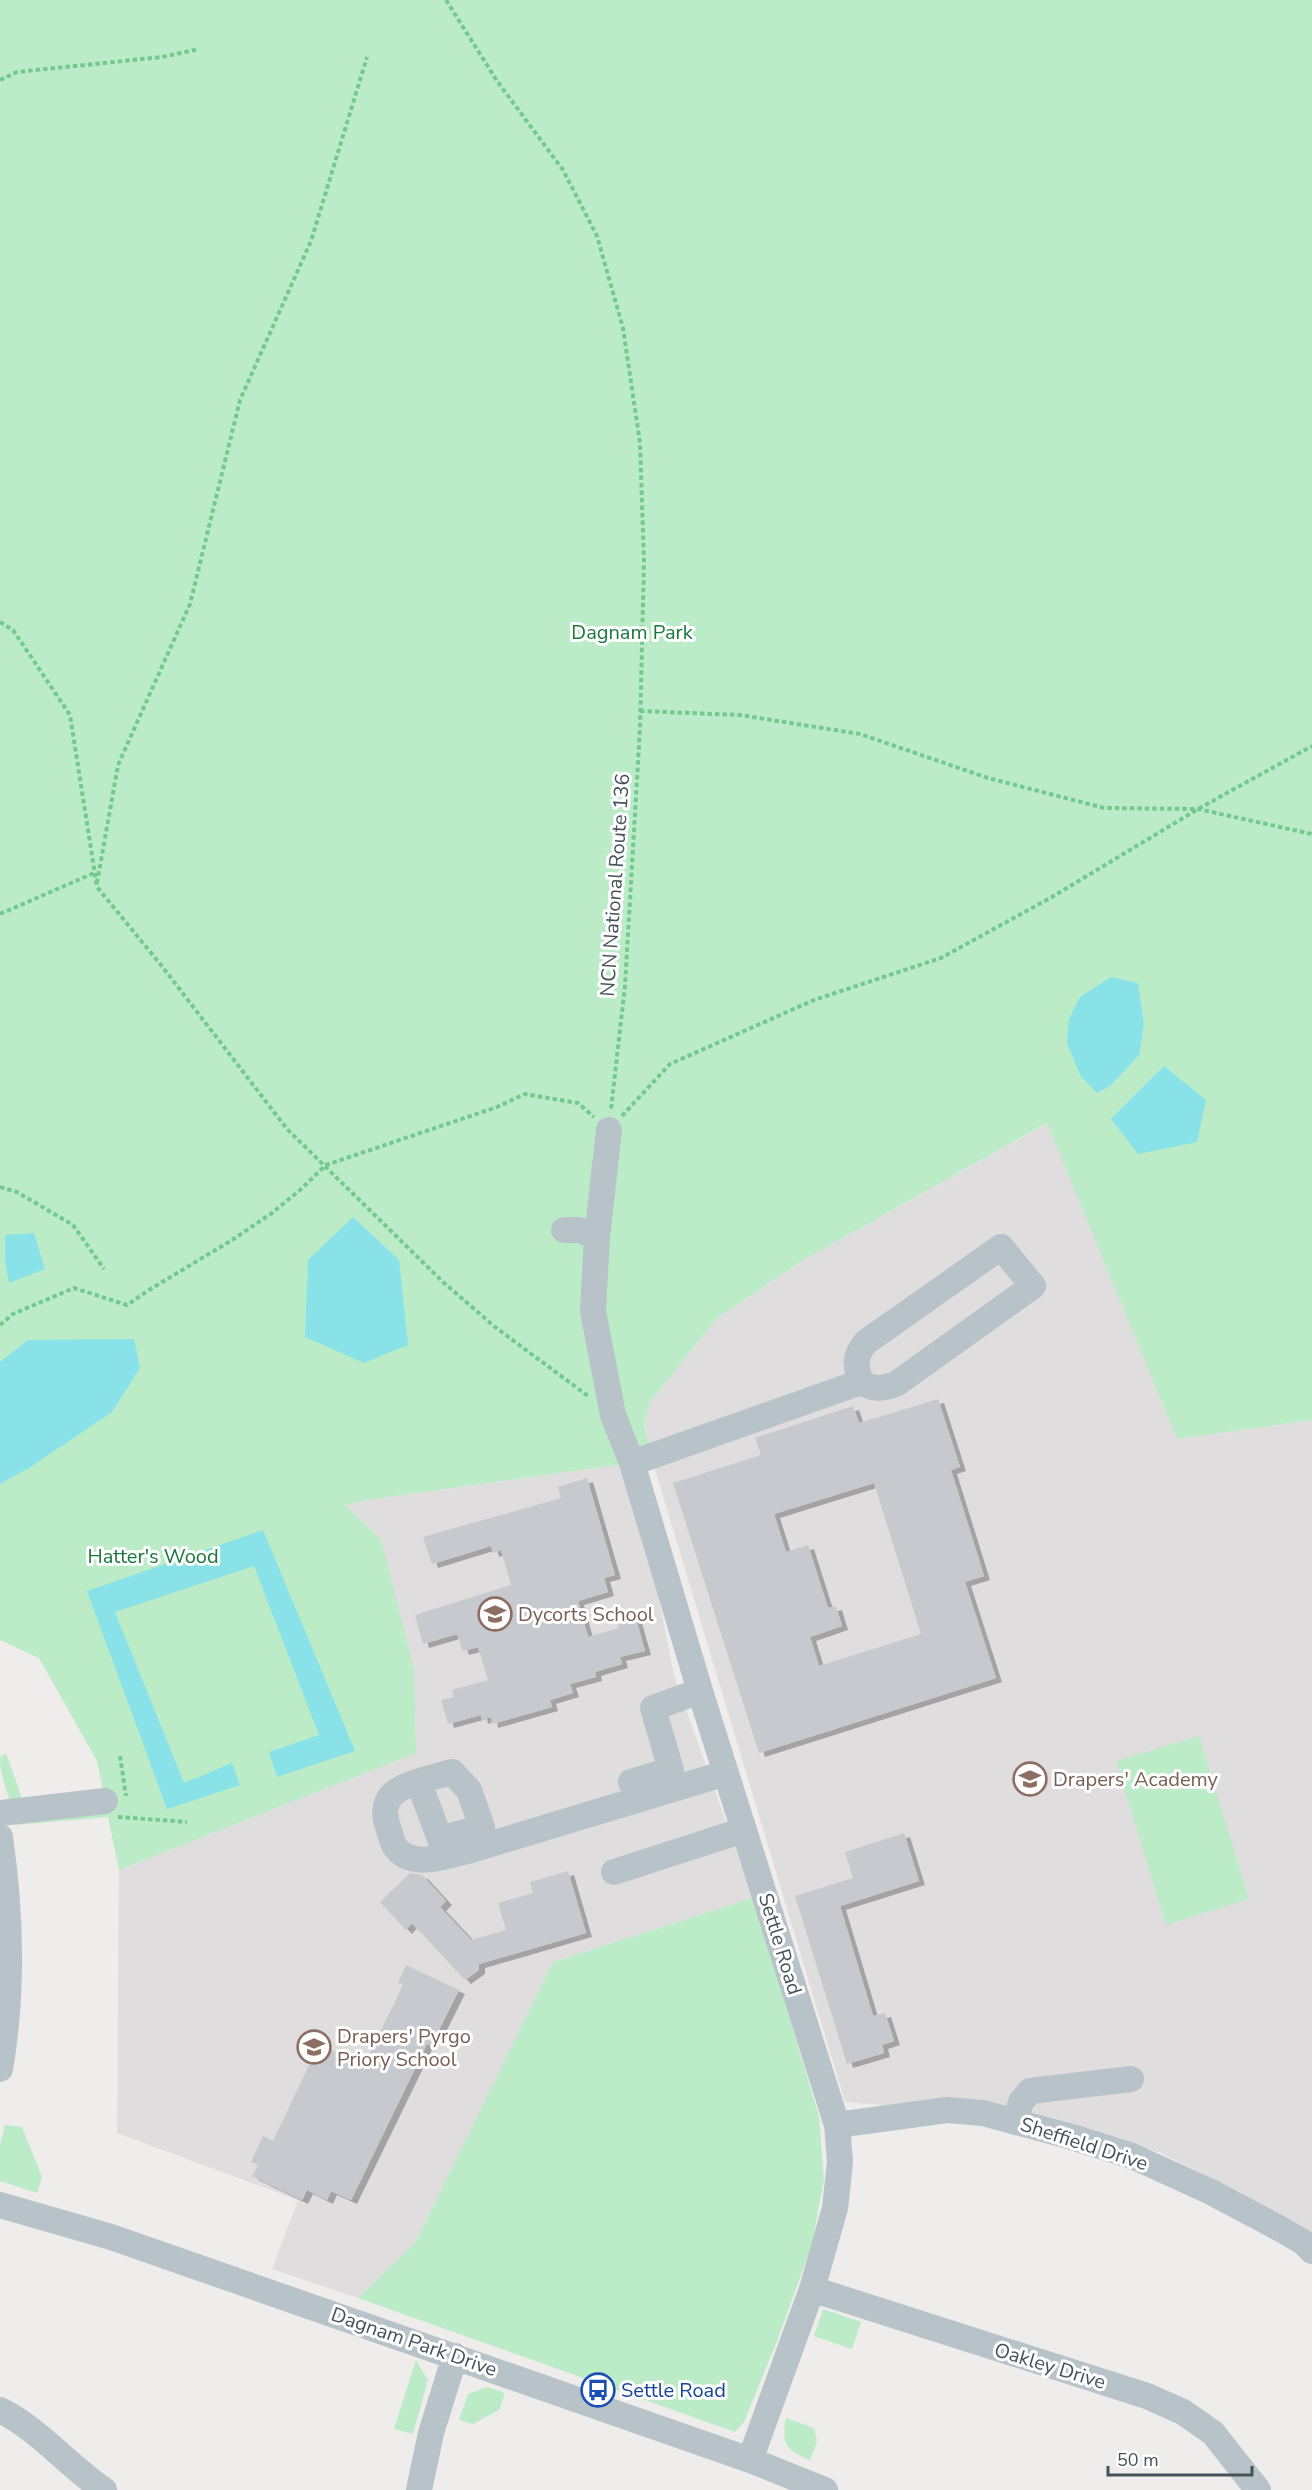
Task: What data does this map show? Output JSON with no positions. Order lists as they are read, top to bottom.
{
  "streets": {
    "street": [
      "Settle Road",
      "Sheffield Drive",
      "Dagnam Park Drive",
      "Oakley Drive"
    ],
    "path": ["NCN National Route 136"]
  },
  "crossings": [
    ["NCN National Route 136", "Settle Road"],
    ["Settle Road", "Sheffield Drive"],
    ["Settle Road", "Dagnam Park Drive"],
    ["Settle Road", "Oakley Drive"]
  ],
  "parks": ["Dagnam Park", "Hatter's Wood"],
  "places": {
    "school or university": ["Dycorts School", "Drapers' Academy", "Drapers' Pyrgo Priory School"],
    "bus stop": ["Settle Road"]
  },
  "scale_bar": "50 m"
}
